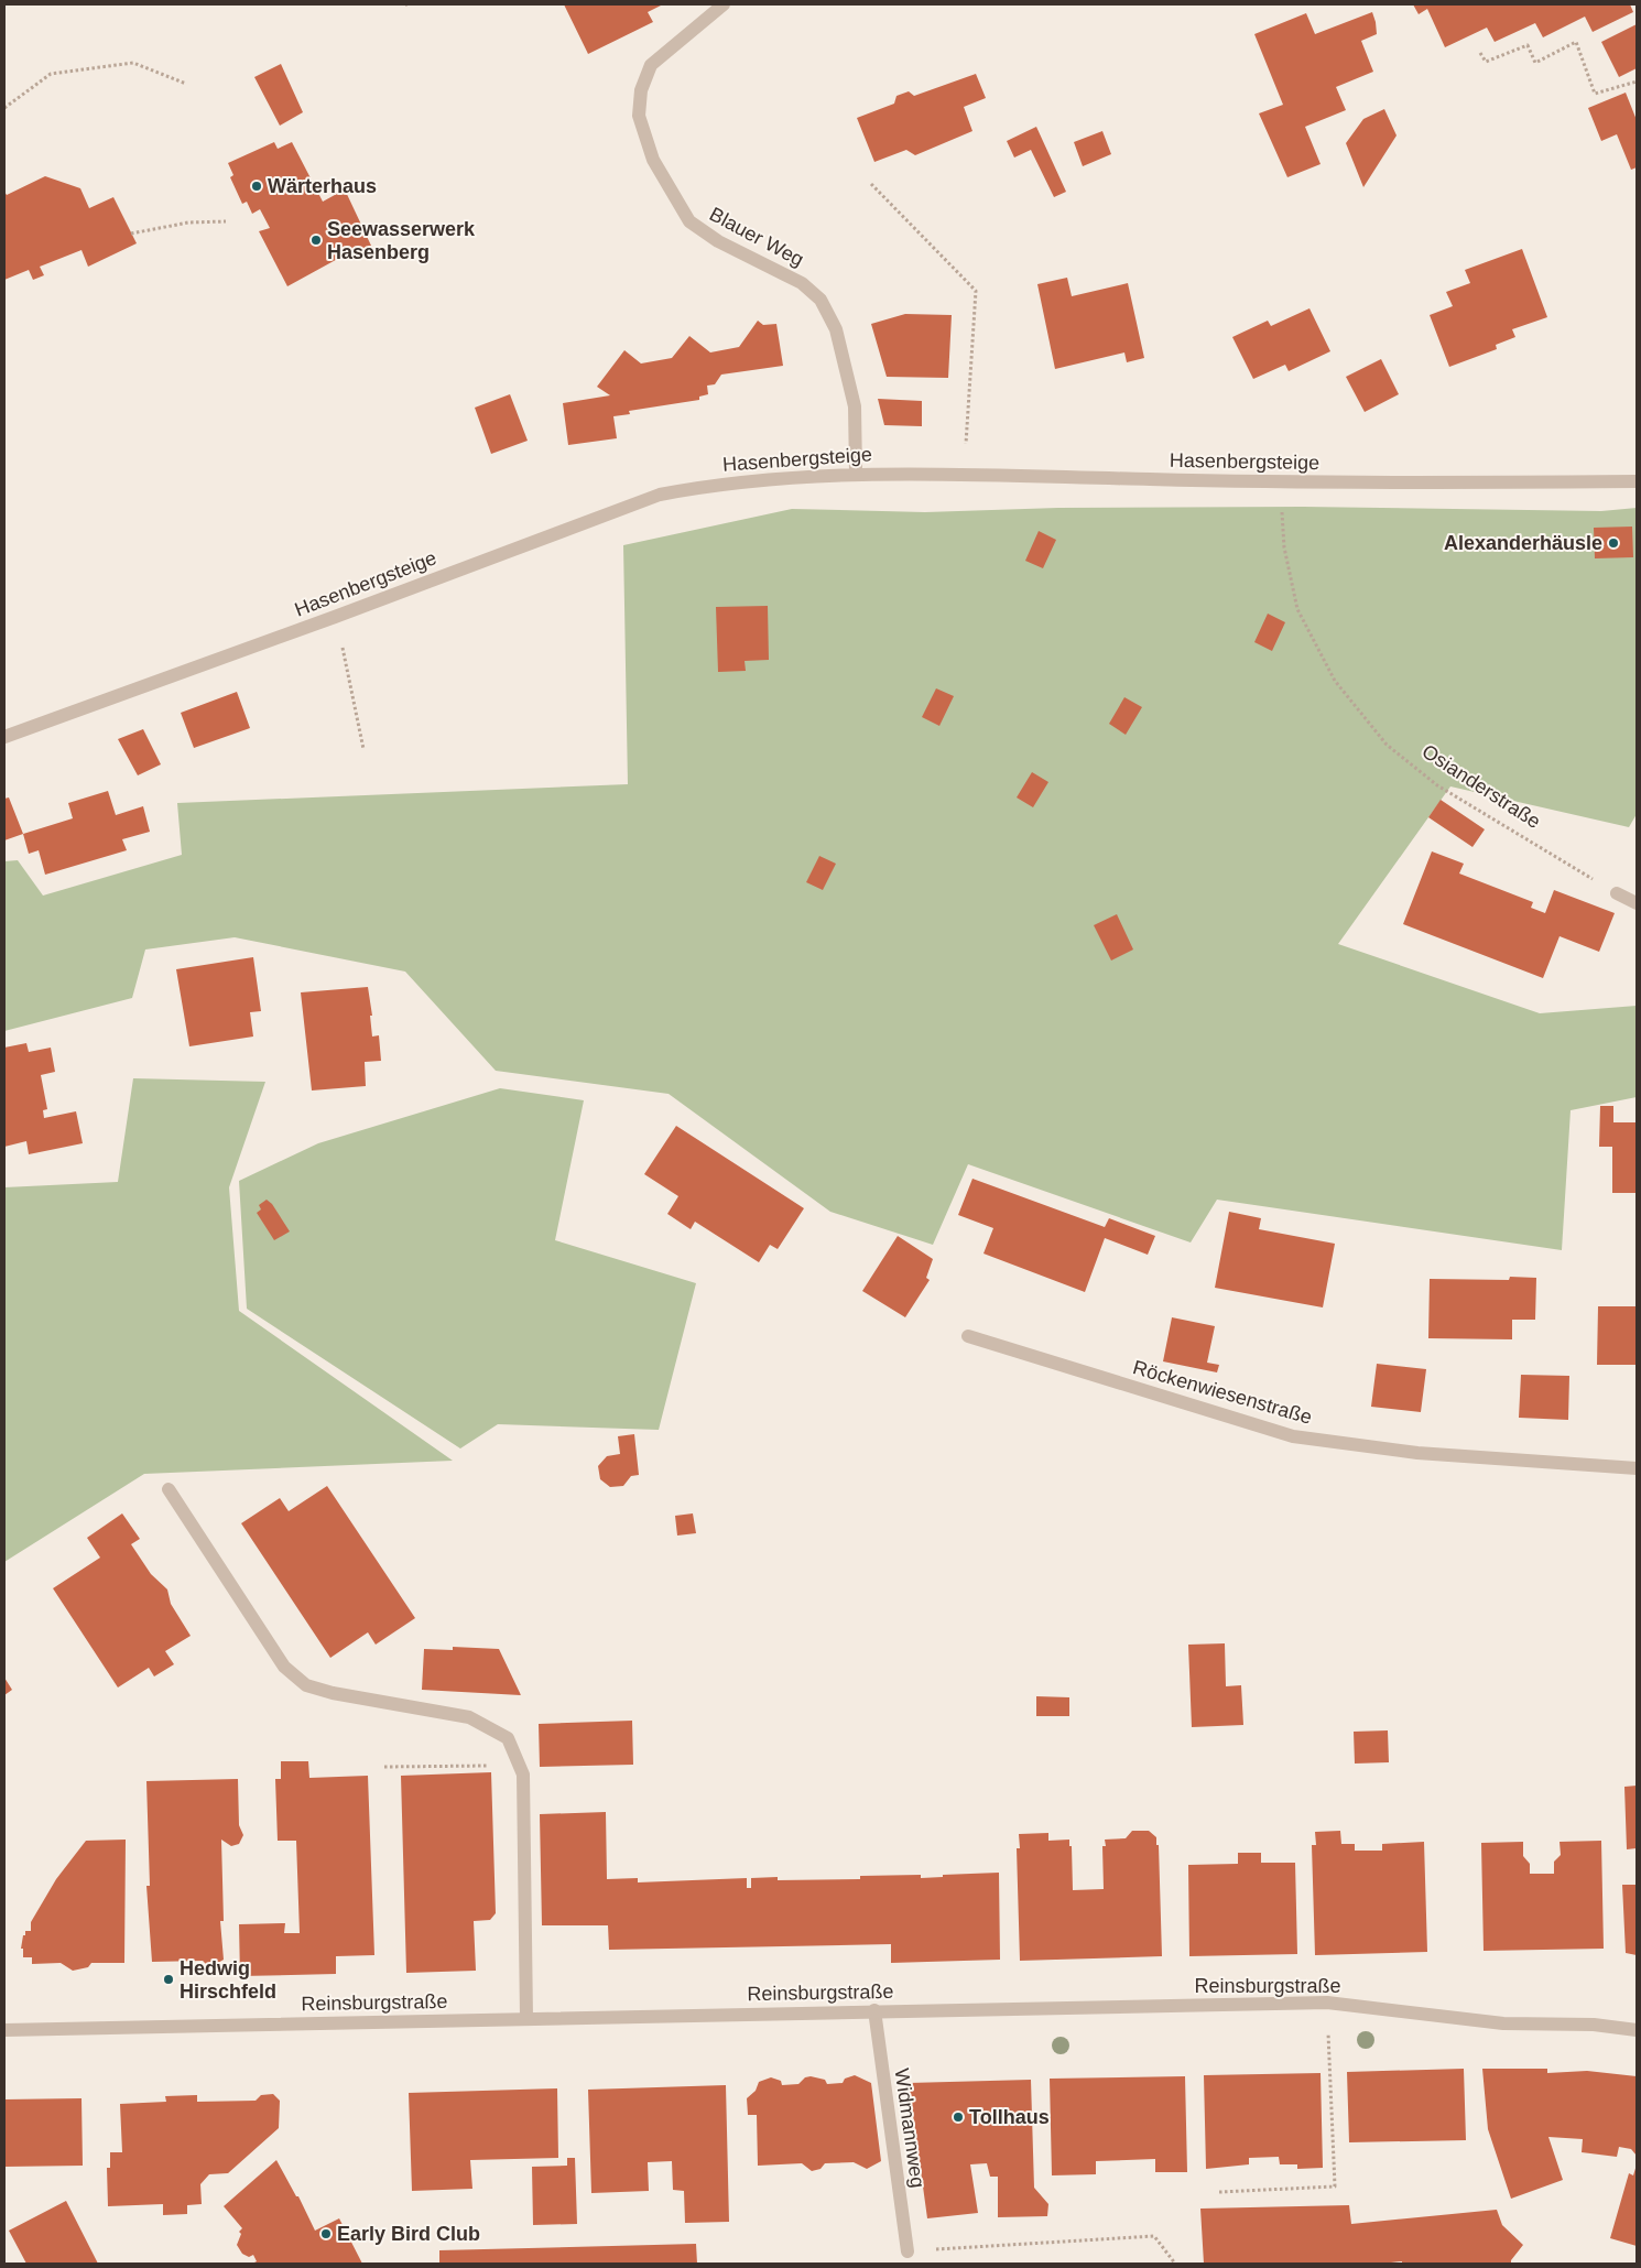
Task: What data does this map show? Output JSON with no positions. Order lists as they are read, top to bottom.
{
  "streets": {
    "street": [
      "Blauer Weg",
      "Hasenbergsteige",
      "Röckenwiesenstraße",
      "Reinsburgstraße",
      "Widmannweg"
    ],
    "path": ["Osianderstraße"]
  },
  "crossings": [
    ["Blauer Weg", "Hasenbergsteige"],
    ["Hasenbergsteige", "Osianderstraße"],
    ["Reinsburgstraße", "Widmannweg"]
  ],
  "places": [
    "Wärterhaus",
    "Seewasserwerk Hasenberg",
    "Alexanderhäusle",
    "Hedwig Hirschfeld",
    "Tollhaus",
    "Early Bird Club"
  ]
}
